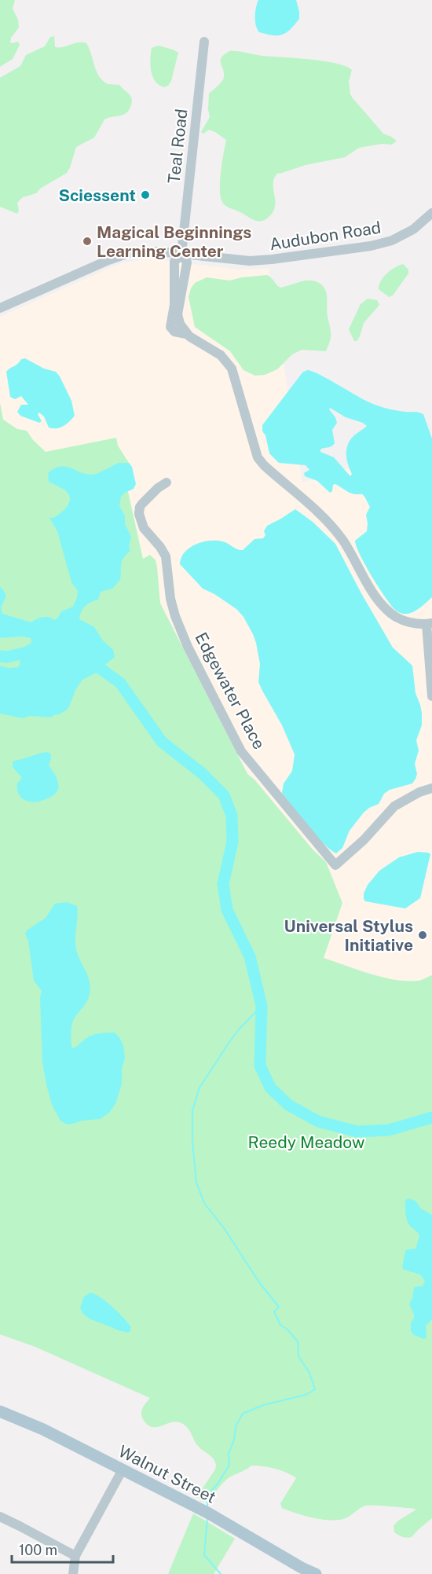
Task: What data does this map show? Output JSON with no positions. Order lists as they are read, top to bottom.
{
  "streets": {
    "main road": ["Walnut Street"],
    "street": ["Teal Road", "Audubon Road", "Edgewater Place"]
  },
  "crossings": [
    ["Teal Road", "Audubon Road"]
  ],
  "parks": ["Reedy Meadow"],
  "places": ["Sciessent", "Magical Beginnings Learning Center", "Universal Stylus Initiative"],
  "scale_bar": "100 m"
}
